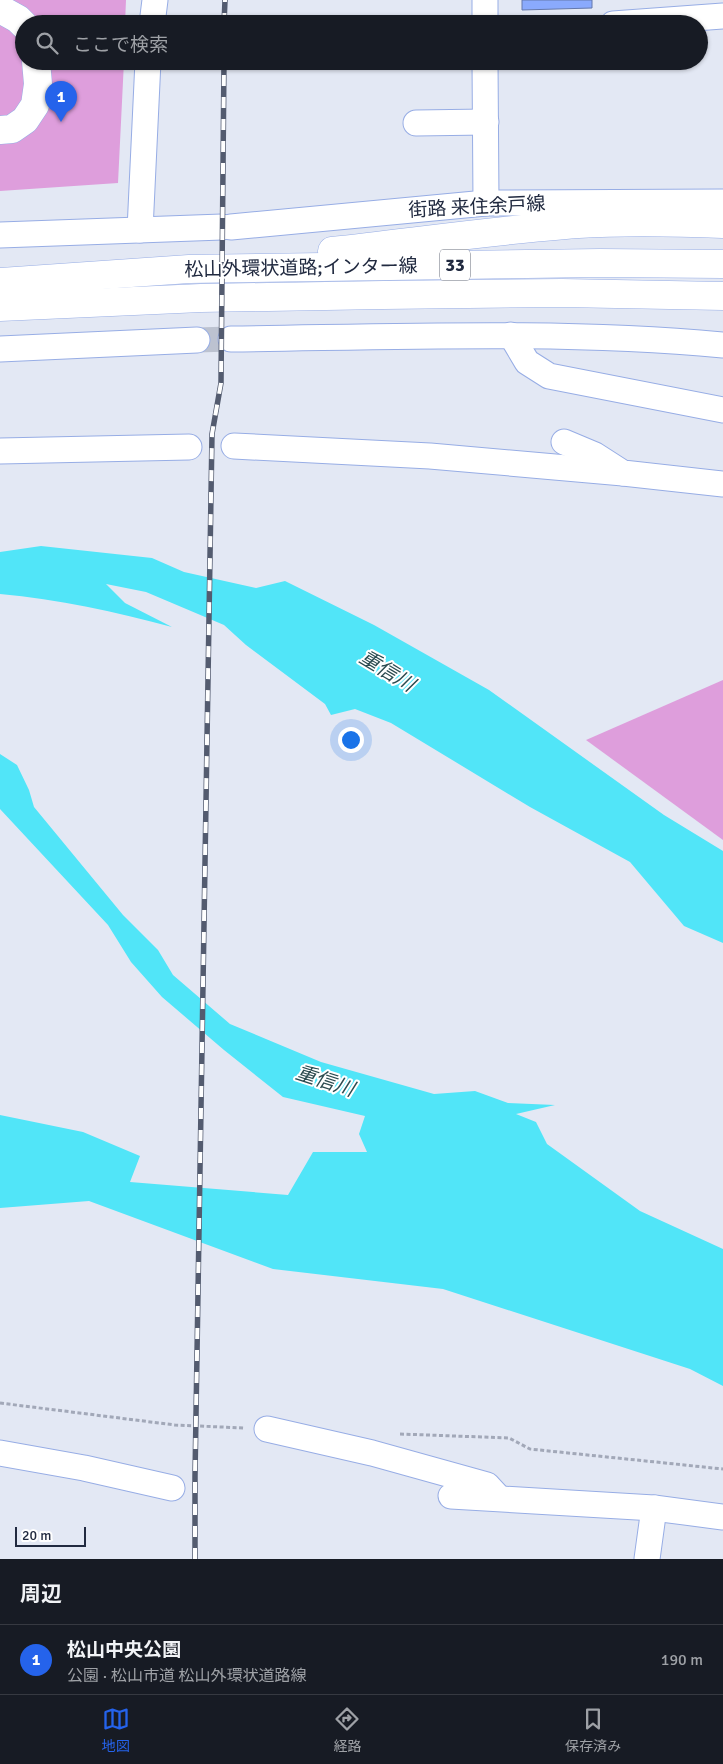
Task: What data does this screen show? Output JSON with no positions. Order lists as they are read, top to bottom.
{
  "streets": {
    "main road": ["33", "松山外環状道路;インター線"],
    "street": ["街路 来住余戸線"]
  },
  "water": ["重信川"],
  "scale_bar": "20 m",
  "page": {
    "search": "ここで検索",
    "pins": "1",
    "scale": "20 m",
    "heading": "周辺",
    "list": [
      {
        "mark": "1",
        "name": "松山中央公園",
        "note": "公園 · 松山市道 松山外環状道路線",
        "value": "190 m"
      }
    ],
    "nav": ["地図", "経路", "保存済み"]
  }
}
